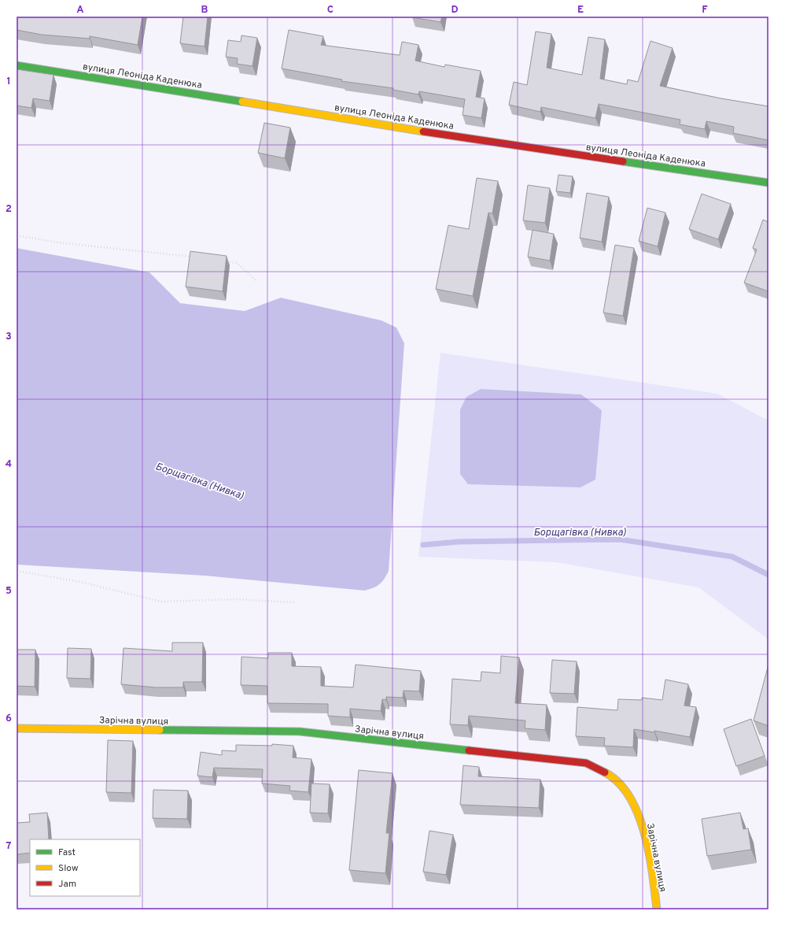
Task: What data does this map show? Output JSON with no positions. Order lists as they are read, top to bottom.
{
  "streets": {
    "street": ["вулиця Леоніда Каденюка", "Зарічна вулиця"]
  },
  "water": ["Борщагівка (Нивка)"],
  "legend": ["Fast", "Slow", "Jam"],
  "grid": {
    "columns": [
      "A",
      "B",
      "C",
      "D",
      "E",
      "F"
    ],
    "rows": [
      "1",
      "2",
      "3",
      "4",
      "5",
      "6",
      "7"
    ]
  }
}
